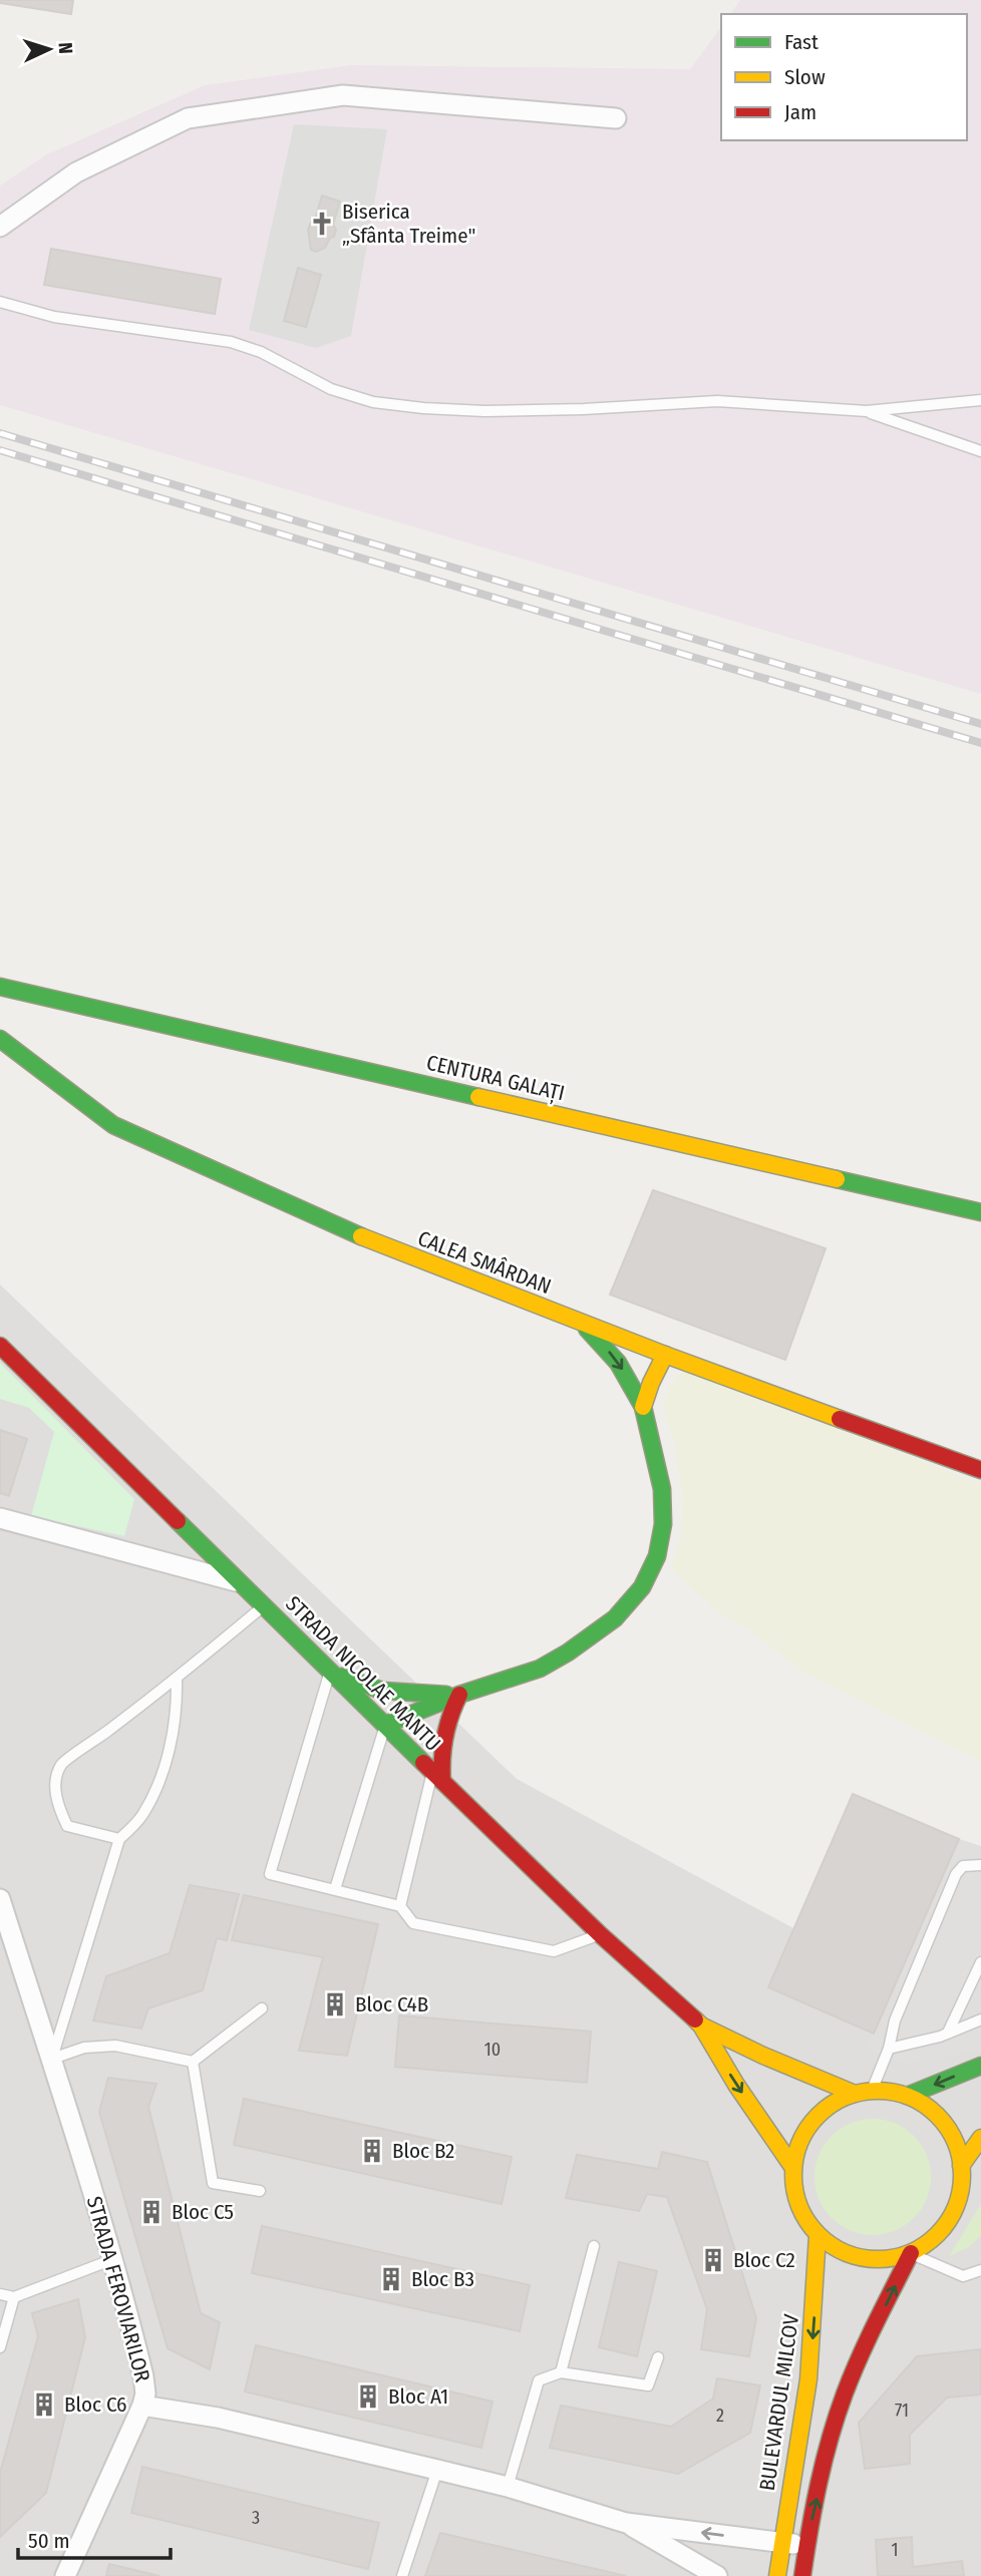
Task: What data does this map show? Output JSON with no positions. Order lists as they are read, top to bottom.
{
  "streets": {
    "main road": [
      "CENTURA GALAȚI",
      "CALEA SMÂRDAN",
      "STRADA NICOLAE MANTU",
      "BULEVARDUL MILCOV"
    ],
    "street": ["STRADA FEROVIARILOR"]
  },
  "crossings": [
    ["STRADA NICOLAE MANTU", "BULEVARDUL MILCOV"],
    ["STRADA FEROVIARILOR", "BULEVARDUL MILCOV"]
  ],
  "places": {
    "church": ["Biserica „Sfânta Treime\""],
    "building": [
      "Bloc C4B",
      "Bloc B2",
      "Bloc C5",
      "Bloc C2",
      "Bloc B3",
      "Bloc A1",
      "Bloc C6"
    ]
  },
  "house_numbers": [
    "10",
    "71",
    "2",
    "3",
    "1"
  ],
  "legend": ["Fast", "Slow", "Jam"],
  "scale_bar": "50 m",
  "north": "right"
}
